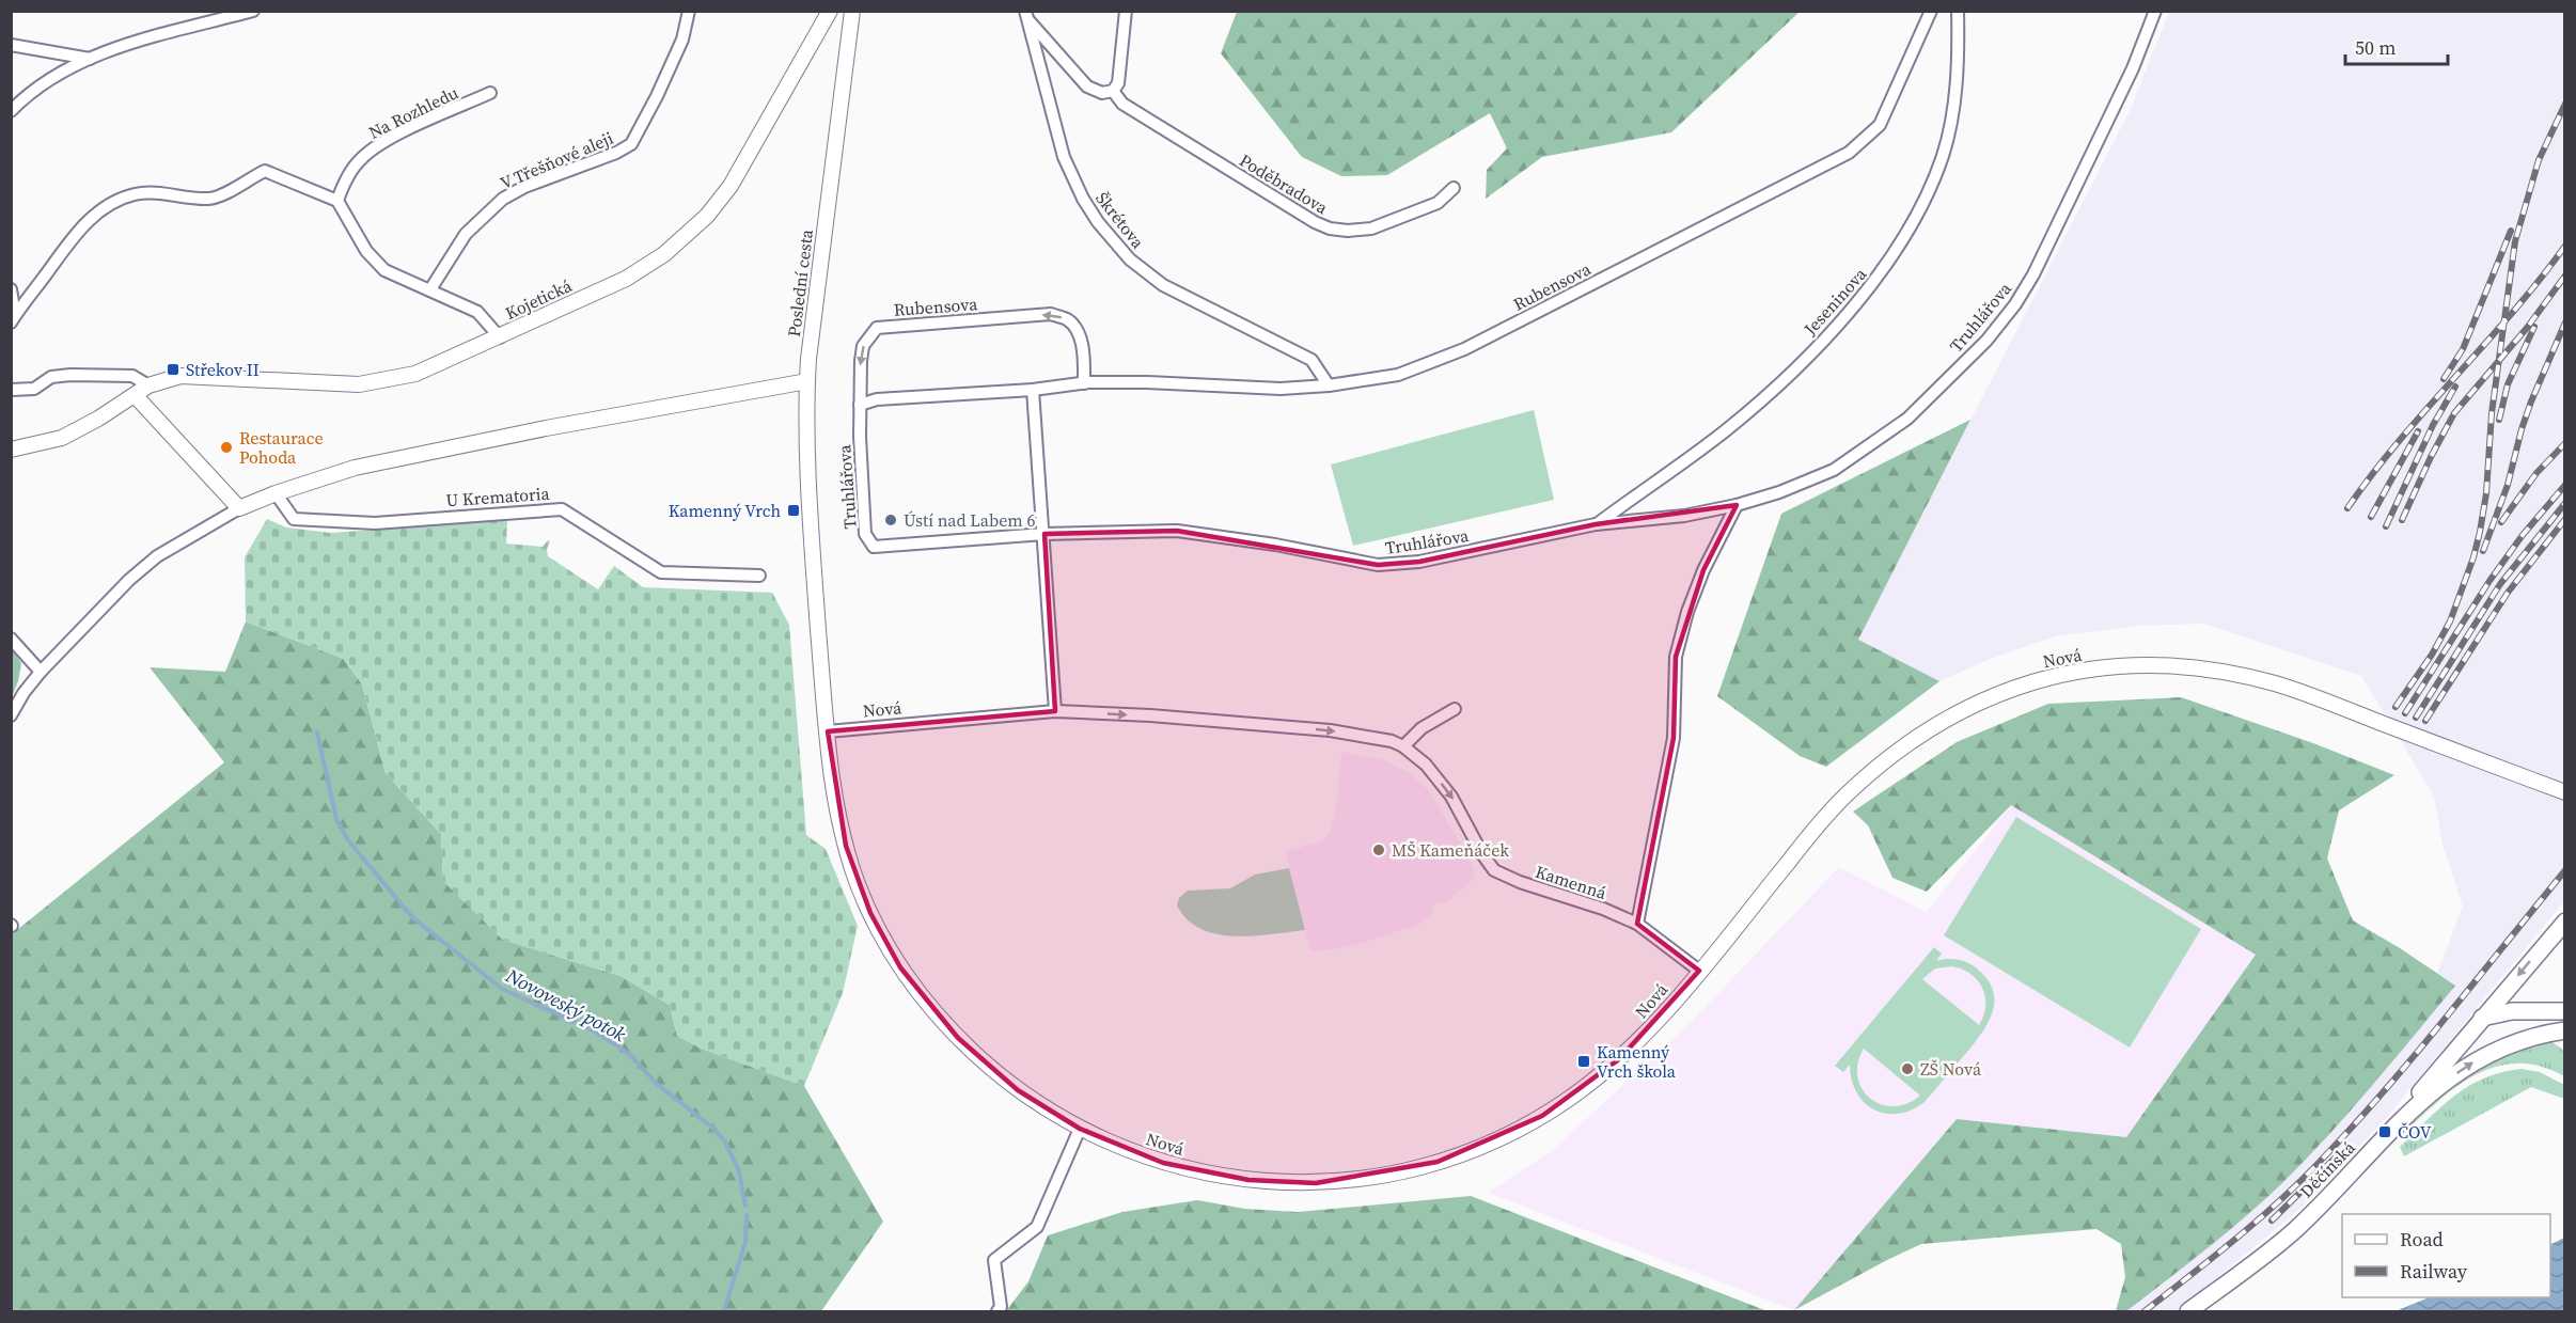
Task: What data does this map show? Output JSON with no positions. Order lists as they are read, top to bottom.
{
  "streets": {
    "main road": ["Děčínská"],
    "street": [
      "Na Rozhledu",
      "V Třešňové aleji",
      "Poděbradova",
      "Škrétova",
      "Poslední cesta",
      "Rubensova",
      "Kojetická",
      "Jeseninova",
      "Truhlářova",
      "U Krematoria",
      "Nová",
      "Kamenná"
    ]
  },
  "crossings": [
    ["Škrétova", "Rubensova"],
    ["Poslední cesta", "Nová"],
    ["Rubensova", "Truhlářova"],
    ["Jeseninova", "Truhlářova"],
    ["Nová", "Kamenná"]
  ],
  "one_way": ["Kamenná"],
  "water": ["Novoveský potok"],
  "places": {
    "transit": [
      "Střekov II",
      "Kamenný Vrch",
      "Kamenný Vrch škola",
      "ČOV"
    ],
    "other": [
      "Restaurace Pohoda",
      "Ústí nad Labem 6",
      "MŠ Kameňáček",
      "ZŠ Nová"
    ]
  },
  "legend": ["Road", "Railway"],
  "scale_bar": "50 m"
}
